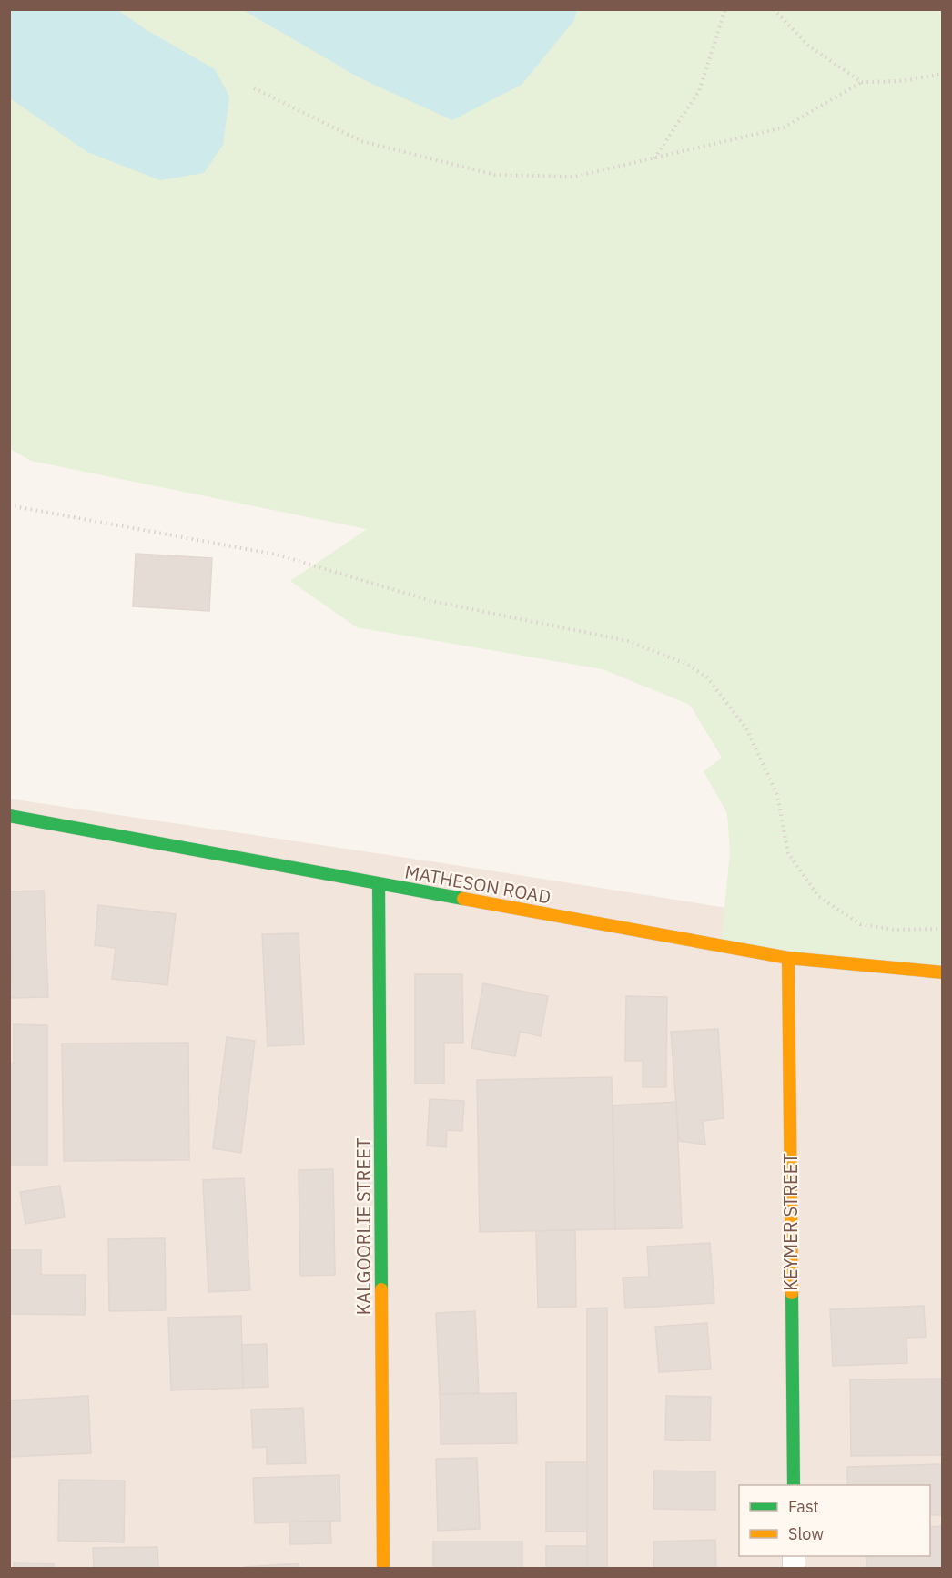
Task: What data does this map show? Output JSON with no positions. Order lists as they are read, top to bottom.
{
  "streets": {
    "street": ["MATHESON ROAD", "KEYMER STREET", "KALGOORLIE STREET"]
  },
  "crossings": [
    ["MATHESON ROAD", "KEYMER STREET"],
    ["MATHESON ROAD", "KALGOORLIE STREET"]
  ],
  "legend": ["Fast", "Slow"]
}
